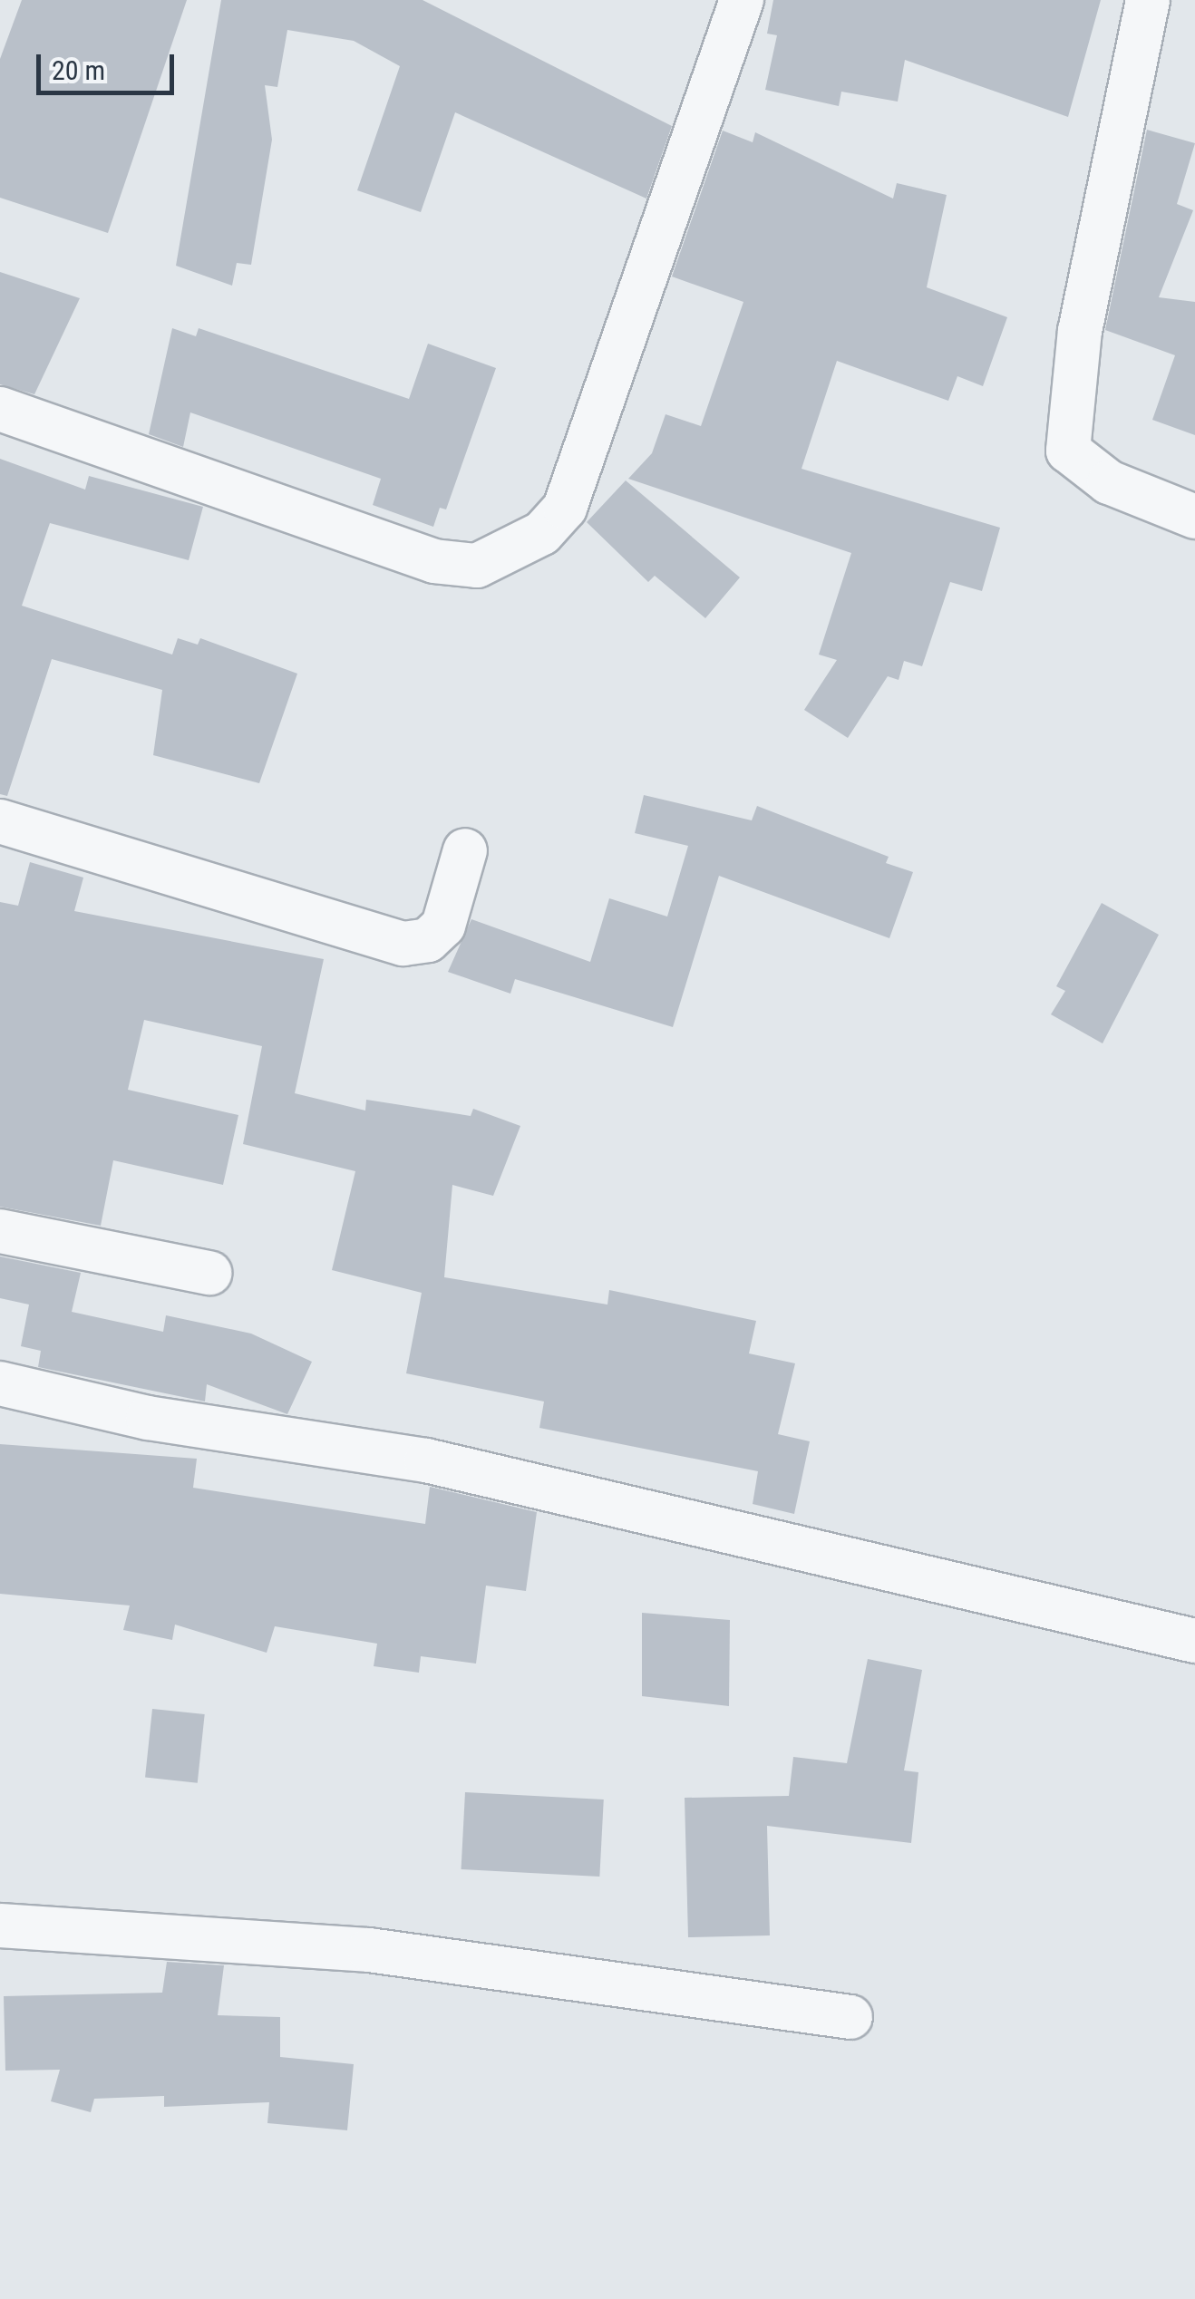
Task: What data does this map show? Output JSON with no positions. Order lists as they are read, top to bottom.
{
  "scale_bar": "20 m"
}
